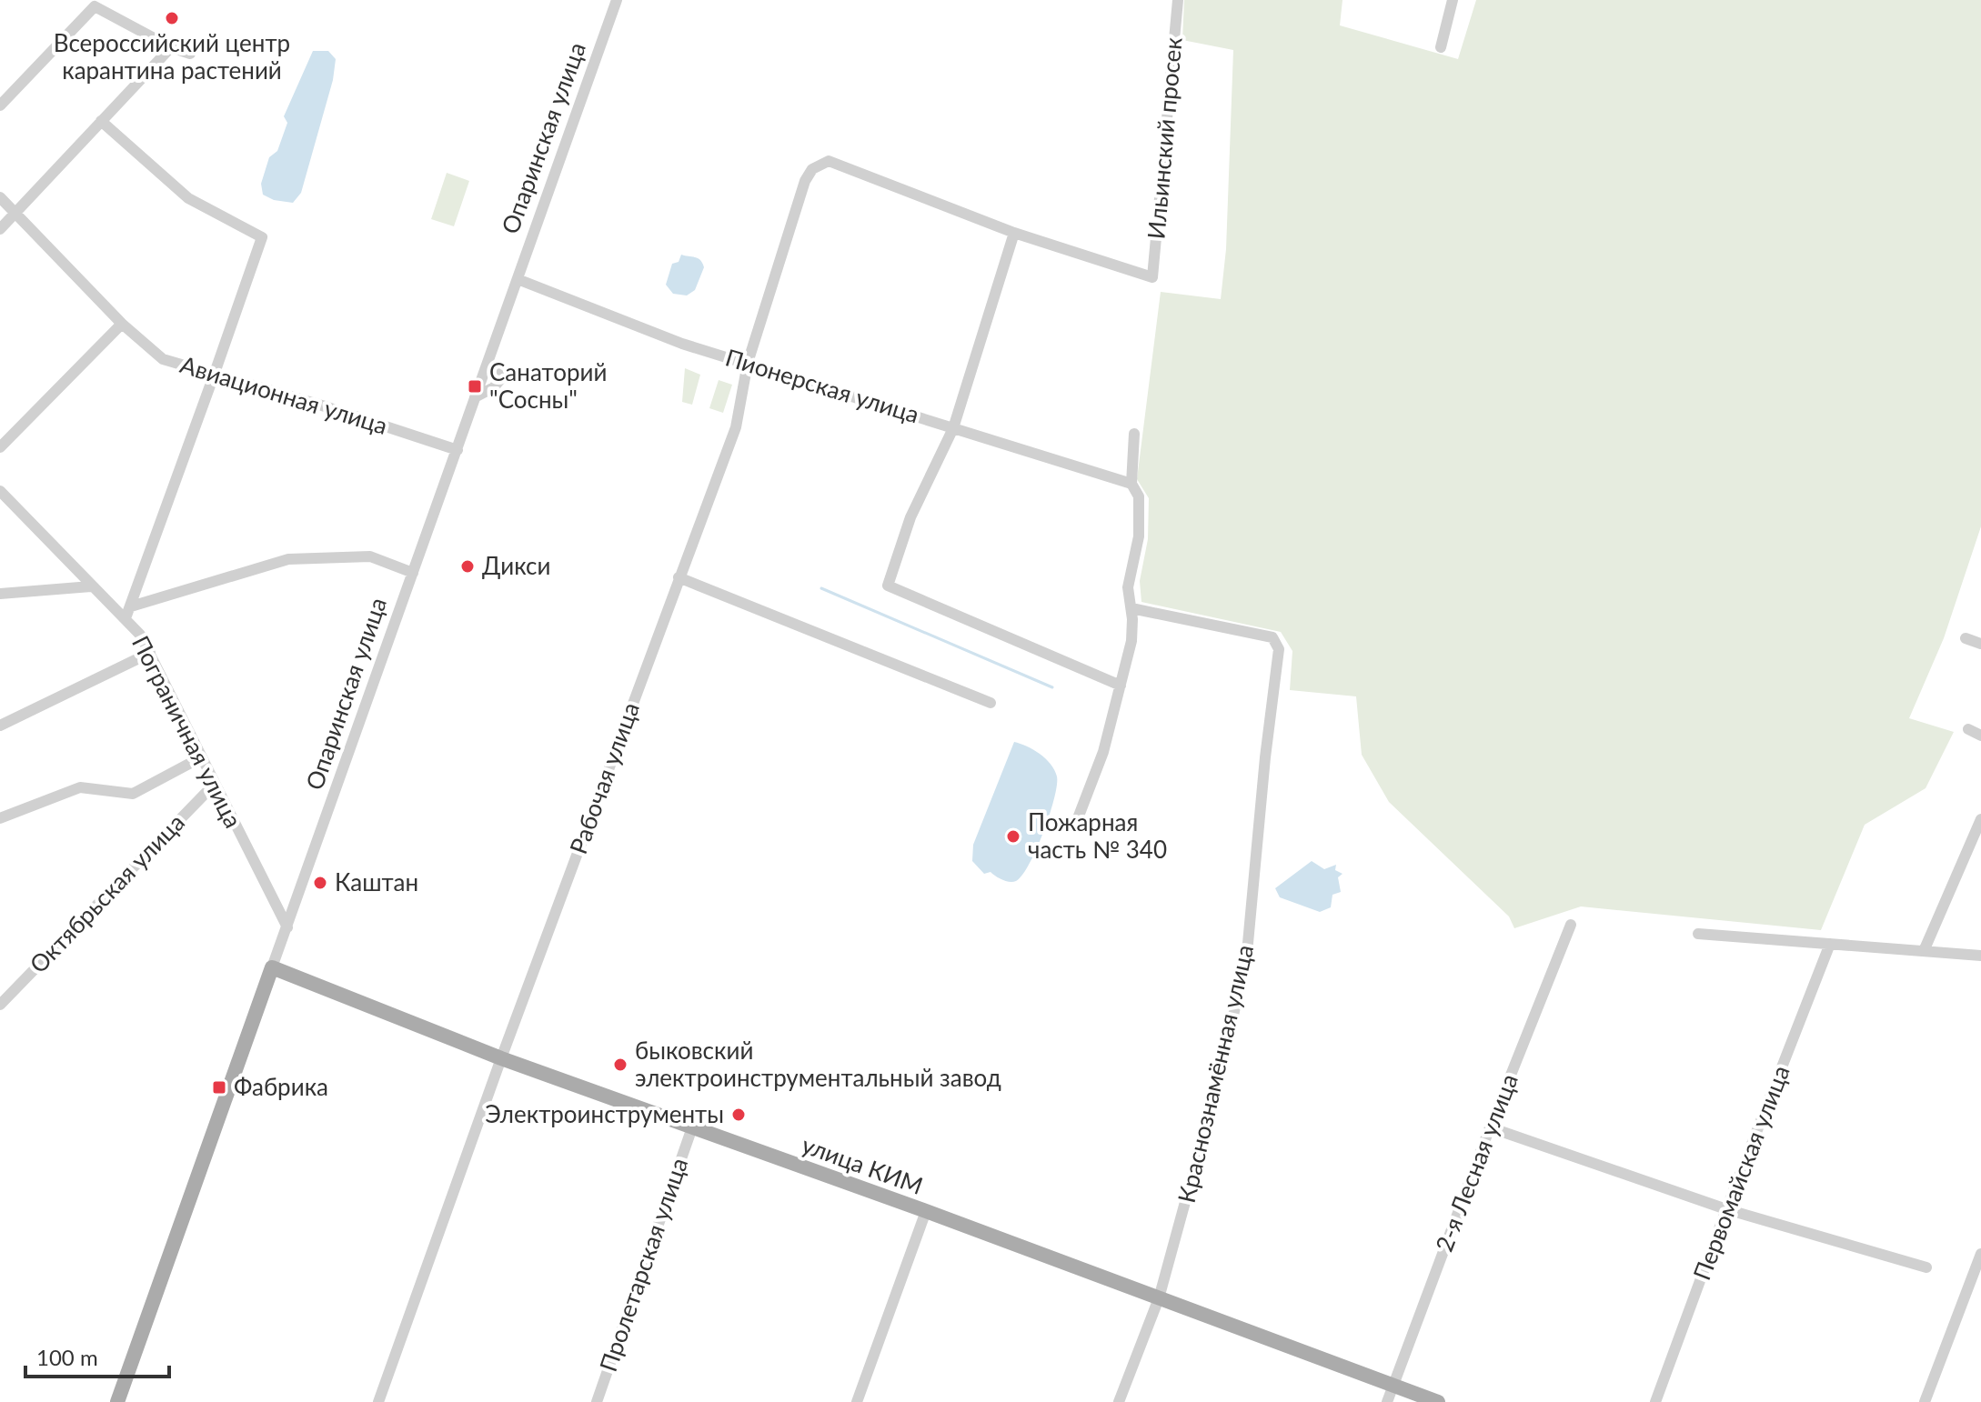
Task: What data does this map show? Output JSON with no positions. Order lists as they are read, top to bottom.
{
  "streets": {
    "main road": ["Опаринская улица", "улица КИМ"],
    "street": [
      "Ильинский просек",
      "Пионерская улица",
      "Авиационная улица",
      "Пограничная улица",
      "Рабочая улица",
      "Октябрьская улица",
      "Краснознамённая улица",
      "2-я Лесная улица",
      "Первомайская улица",
      "Пролетарская улица"
    ]
  },
  "crossings": [
    ["Опаринская улица", "Пионерская улица"],
    ["Опаринская улица", "Авиационная улица"],
    ["Опаринская улица", "Пограничная улица"],
    ["Опаринская улица", "улица КИМ"],
    ["Ильинский просек", "Рабочая улица"],
    ["Пионерская улица", "Рабочая улица"],
    ["Пограничная улица", "Октябрьская улица"],
    ["Рабочая улица", "улица КИМ"],
    ["Краснознамённая улица", "улица КИМ"],
    ["2-я Лесная улица", "улица КИМ"],
    ["улица КИМ", "Пролетарская улица"]
  ],
  "places": {
    "other": [
      "Всероссийский центр карантина растений",
      "Дикси",
      "Пожарная часть № 340",
      "Каштан",
      "быковский электроинструментальный завод",
      "Электроинструменты"
    ],
    "transit": ["Санаторий \"Сосны\"", "Фабрика"]
  },
  "scale_bar": "100 m"
}
